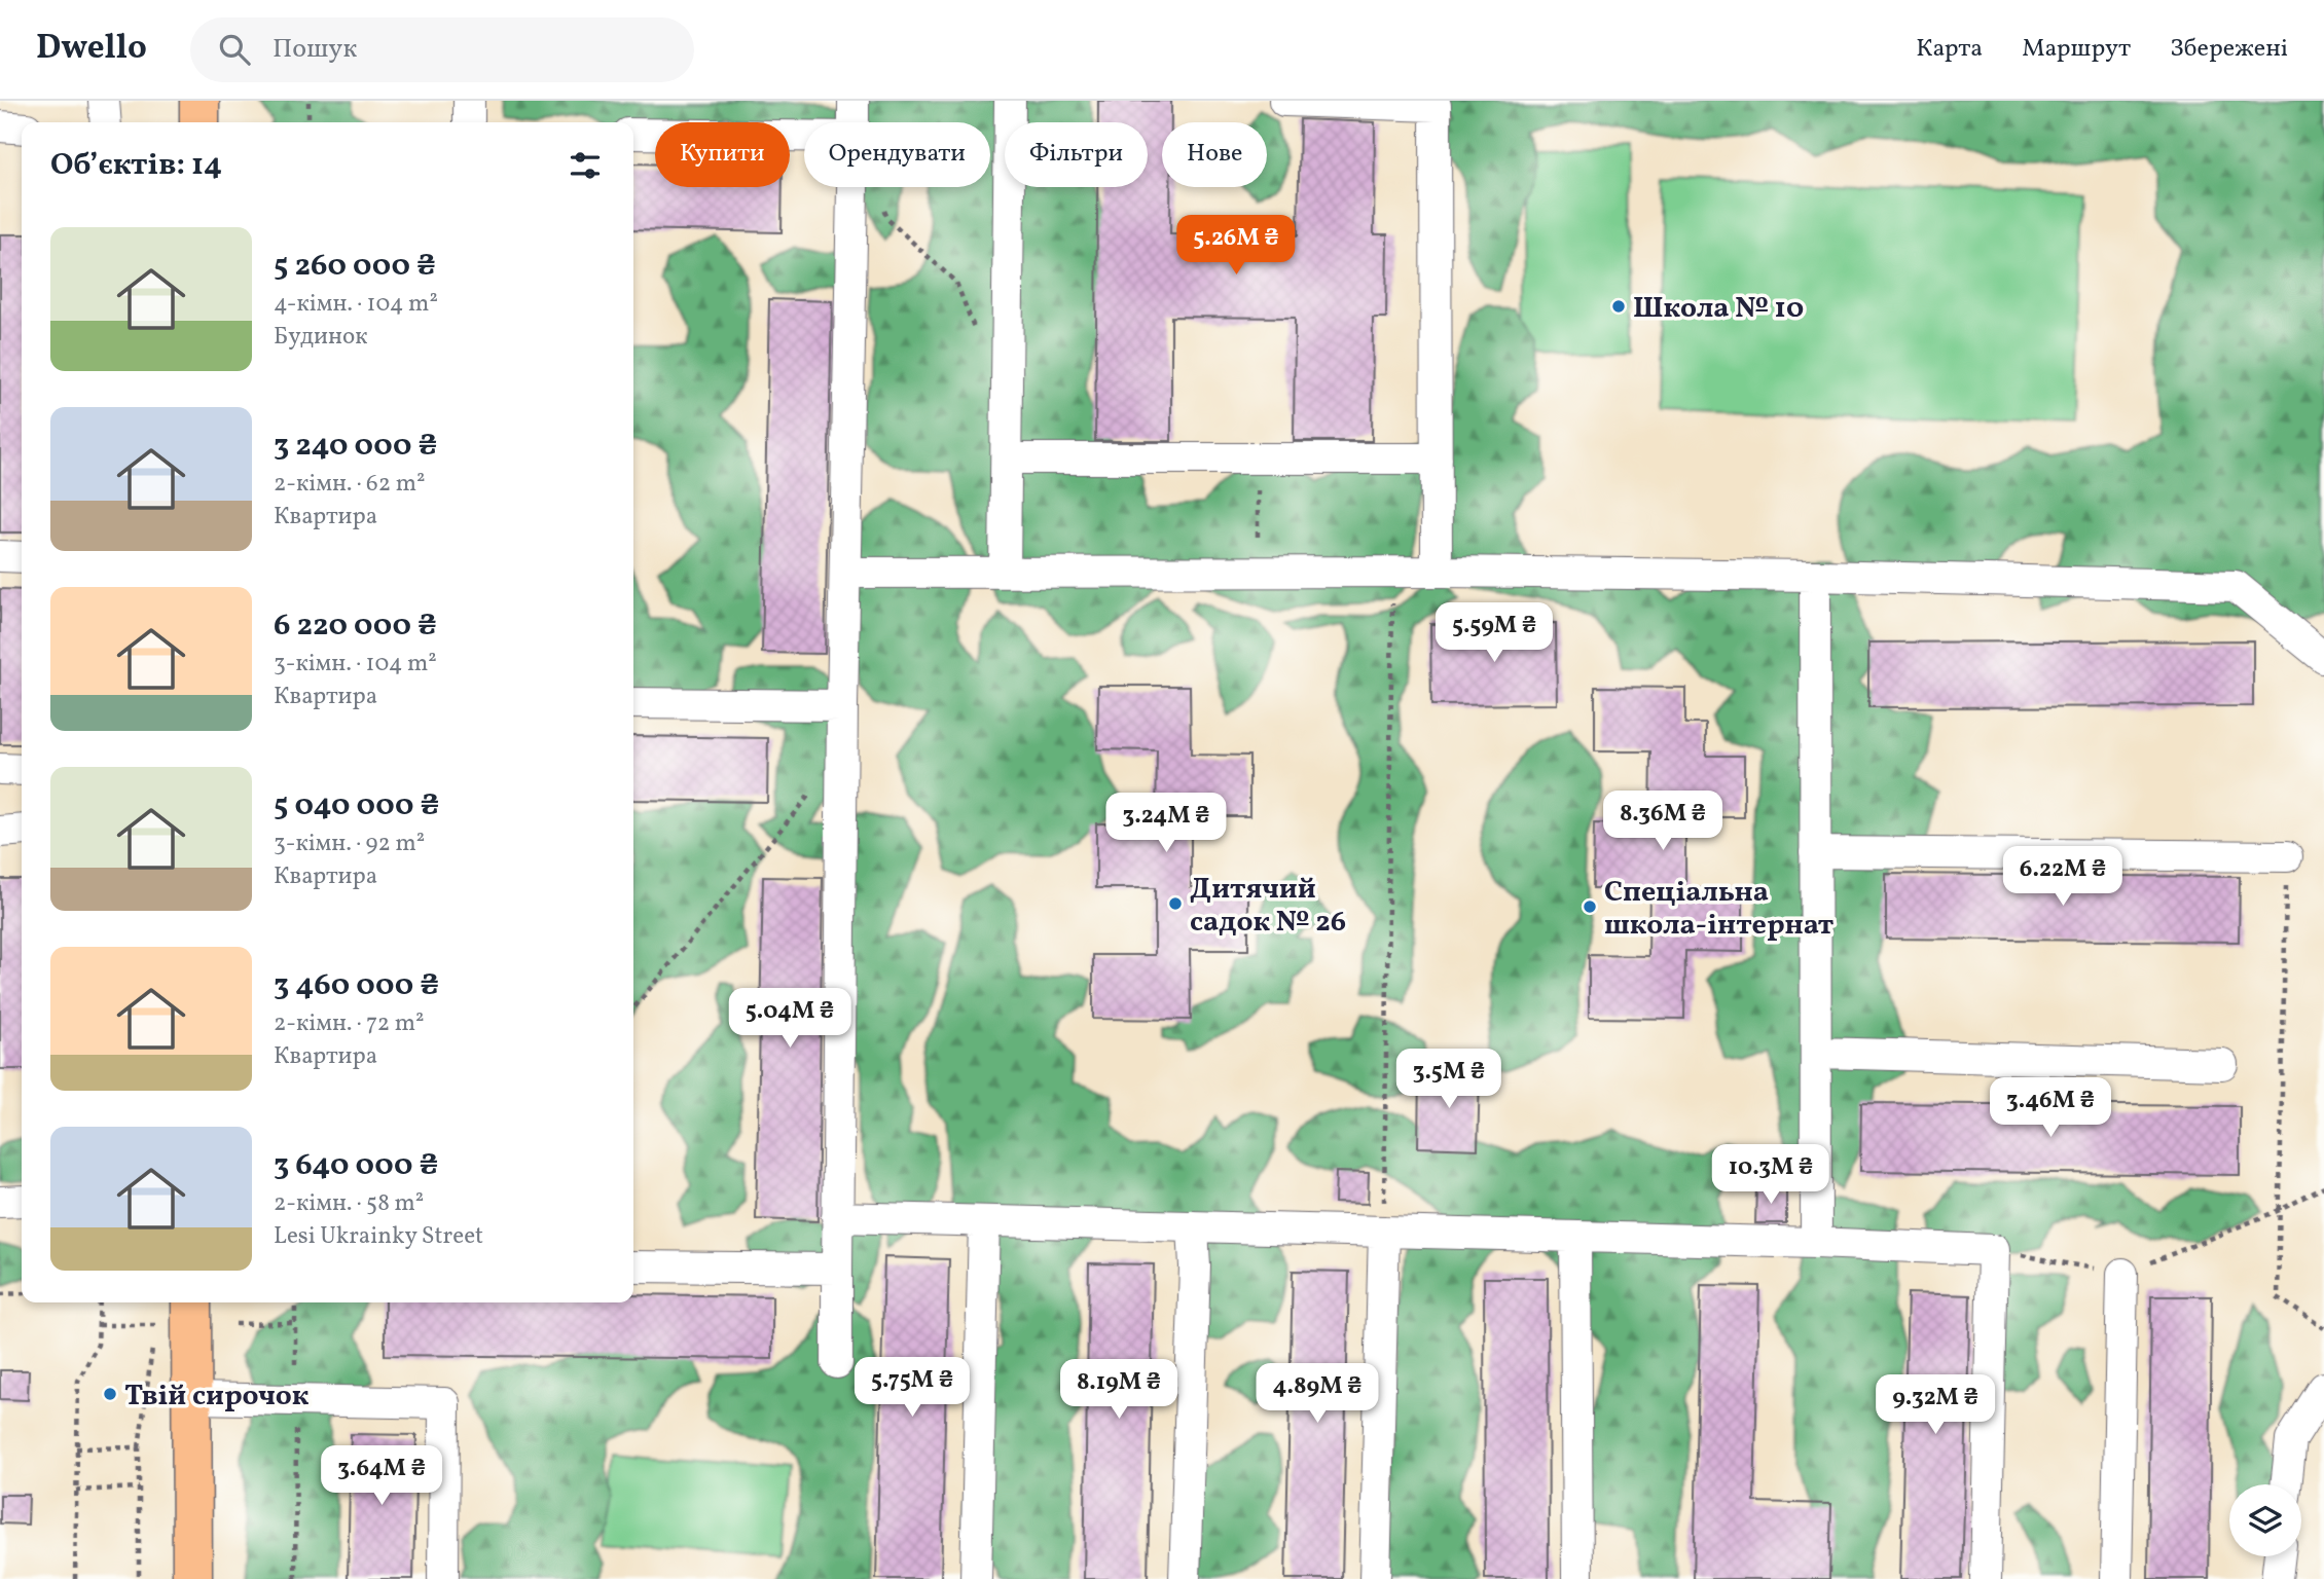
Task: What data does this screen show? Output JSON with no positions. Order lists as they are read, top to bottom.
{
  "places": [
    "Школа № 10",
    "Дитячий садок № 26",
    "Спеціальна школа-інтернат",
    "Твій сирочок"
  ],
  "page": {
    "header": "Dwello",
    "search": "Пошук",
    "nav": ["Карта", "Маршрут", "Збережені"],
    "chip": [
      "Купити",
      "Орендувати",
      "Фільтри",
      "Нове"
    ],
    "heading": "Об’єктів: 14",
    "list": [
      {
        "name": "5 260 000 ₴",
        "note": "4-кімн. · 104 m² · Будинок"
      },
      {
        "name": "3 240 000 ₴",
        "note": "2-кімн. · 62 m² · Квартира"
      },
      {
        "name": "6 220 000 ₴",
        "note": "3-кімн. · 104 m² · Квартира"
      },
      {
        "name": "5 040 000 ₴",
        "note": "3-кімн. · 92 m² · Квартира"
      },
      {
        "name": "3 460 000 ₴",
        "note": "2-кімн. · 72 m² · Квартира"
      },
      {
        "name": "3 640 000 ₴",
        "note": "2-кімн. · 58 m² · Lesi Ukrainky Street"
      }
    ],
    "price": [
      "5.26M ₴",
      "5.59M ₴",
      "8.36M ₴",
      "3.24M ₴",
      "6.22M ₴",
      "5.04M ₴",
      "3.5M ₴",
      "3.46M ₴",
      "10.3M ₴",
      "5.75M ₴",
      "8.19M ₴",
      "4.89M ₴",
      "9.32M ₴",
      "3.64M ₴"
    ]
  }
}
